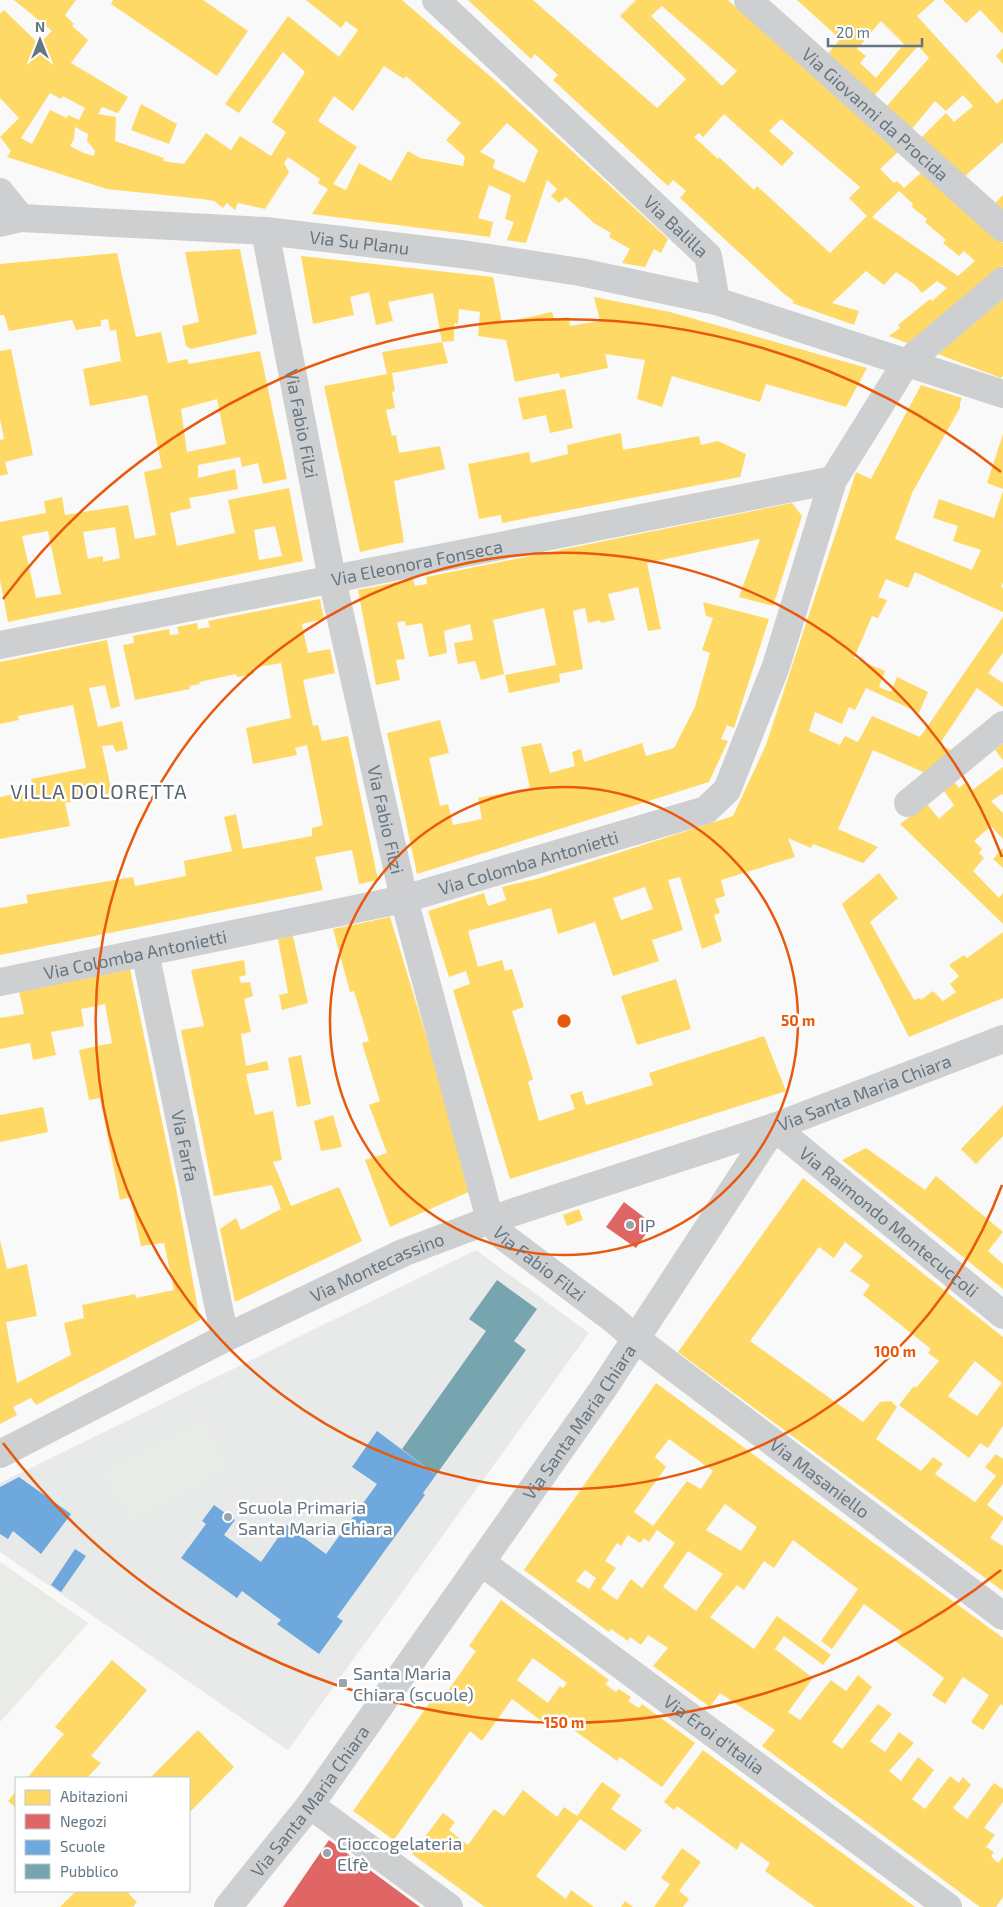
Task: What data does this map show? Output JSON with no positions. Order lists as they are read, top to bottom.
{
  "streets": {
    "street": [
      "Via Giovanni da Procida",
      "Via Balilla",
      "Via Su Planu",
      "Via Fabio Filzi",
      "Via Eleonora Fonseca",
      "Via Colomba Antonietti",
      "Via Santa Maria Chiara",
      "Via Farfa",
      "Via Raimondo Montecuccoli",
      "Via Montecassino",
      "Via Masaniello",
      "Via Eroi d'Italia"
    ]
  },
  "crossings": [
    ["Via Balilla", "Via Su Planu"],
    ["Via Su Planu", "Via Fabio Filzi"],
    ["Via Fabio Filzi", "Via Eleonora Fonseca"],
    ["Via Fabio Filzi", "Via Colomba Antonietti"],
    ["Via Fabio Filzi", "Via Santa Maria Chiara"],
    ["Via Fabio Filzi", "Via Montecassino"],
    ["Via Fabio Filzi", "Via Masaniello"],
    ["Via Eleonora Fonseca", "Via Colomba Antonietti"],
    ["Via Colomba Antonietti", "Via Farfa"],
    ["Via Santa Maria Chiara", "Via Raimondo Montecuccoli"],
    ["Via Santa Maria Chiara", "Via Montecassino"],
    ["Via Santa Maria Chiara", "Via Masaniello"],
    ["Via Santa Maria Chiara", "Via Eroi d'Italia"],
    ["Via Farfa", "Via Montecassino"],
    ["Via Raimondo Montecuccoli", "Via Montecassino"]
  ],
  "districts": ["VILLA DOLORETTA"],
  "places": {
    "other": ["IP", "Scuola Primaria Santa Maria Chiara", "Cioccogelateria Elfè"],
    "transit": ["Santa Maria Chiara (scuole)"]
  },
  "legend": [
    "Abitazioni",
    "Negozi",
    "Scuole",
    "Pubblico"
  ],
  "scale_bar": "20 m",
  "north": "top",
  "rings": ["50 m", "100 m", "150 m"]
}
